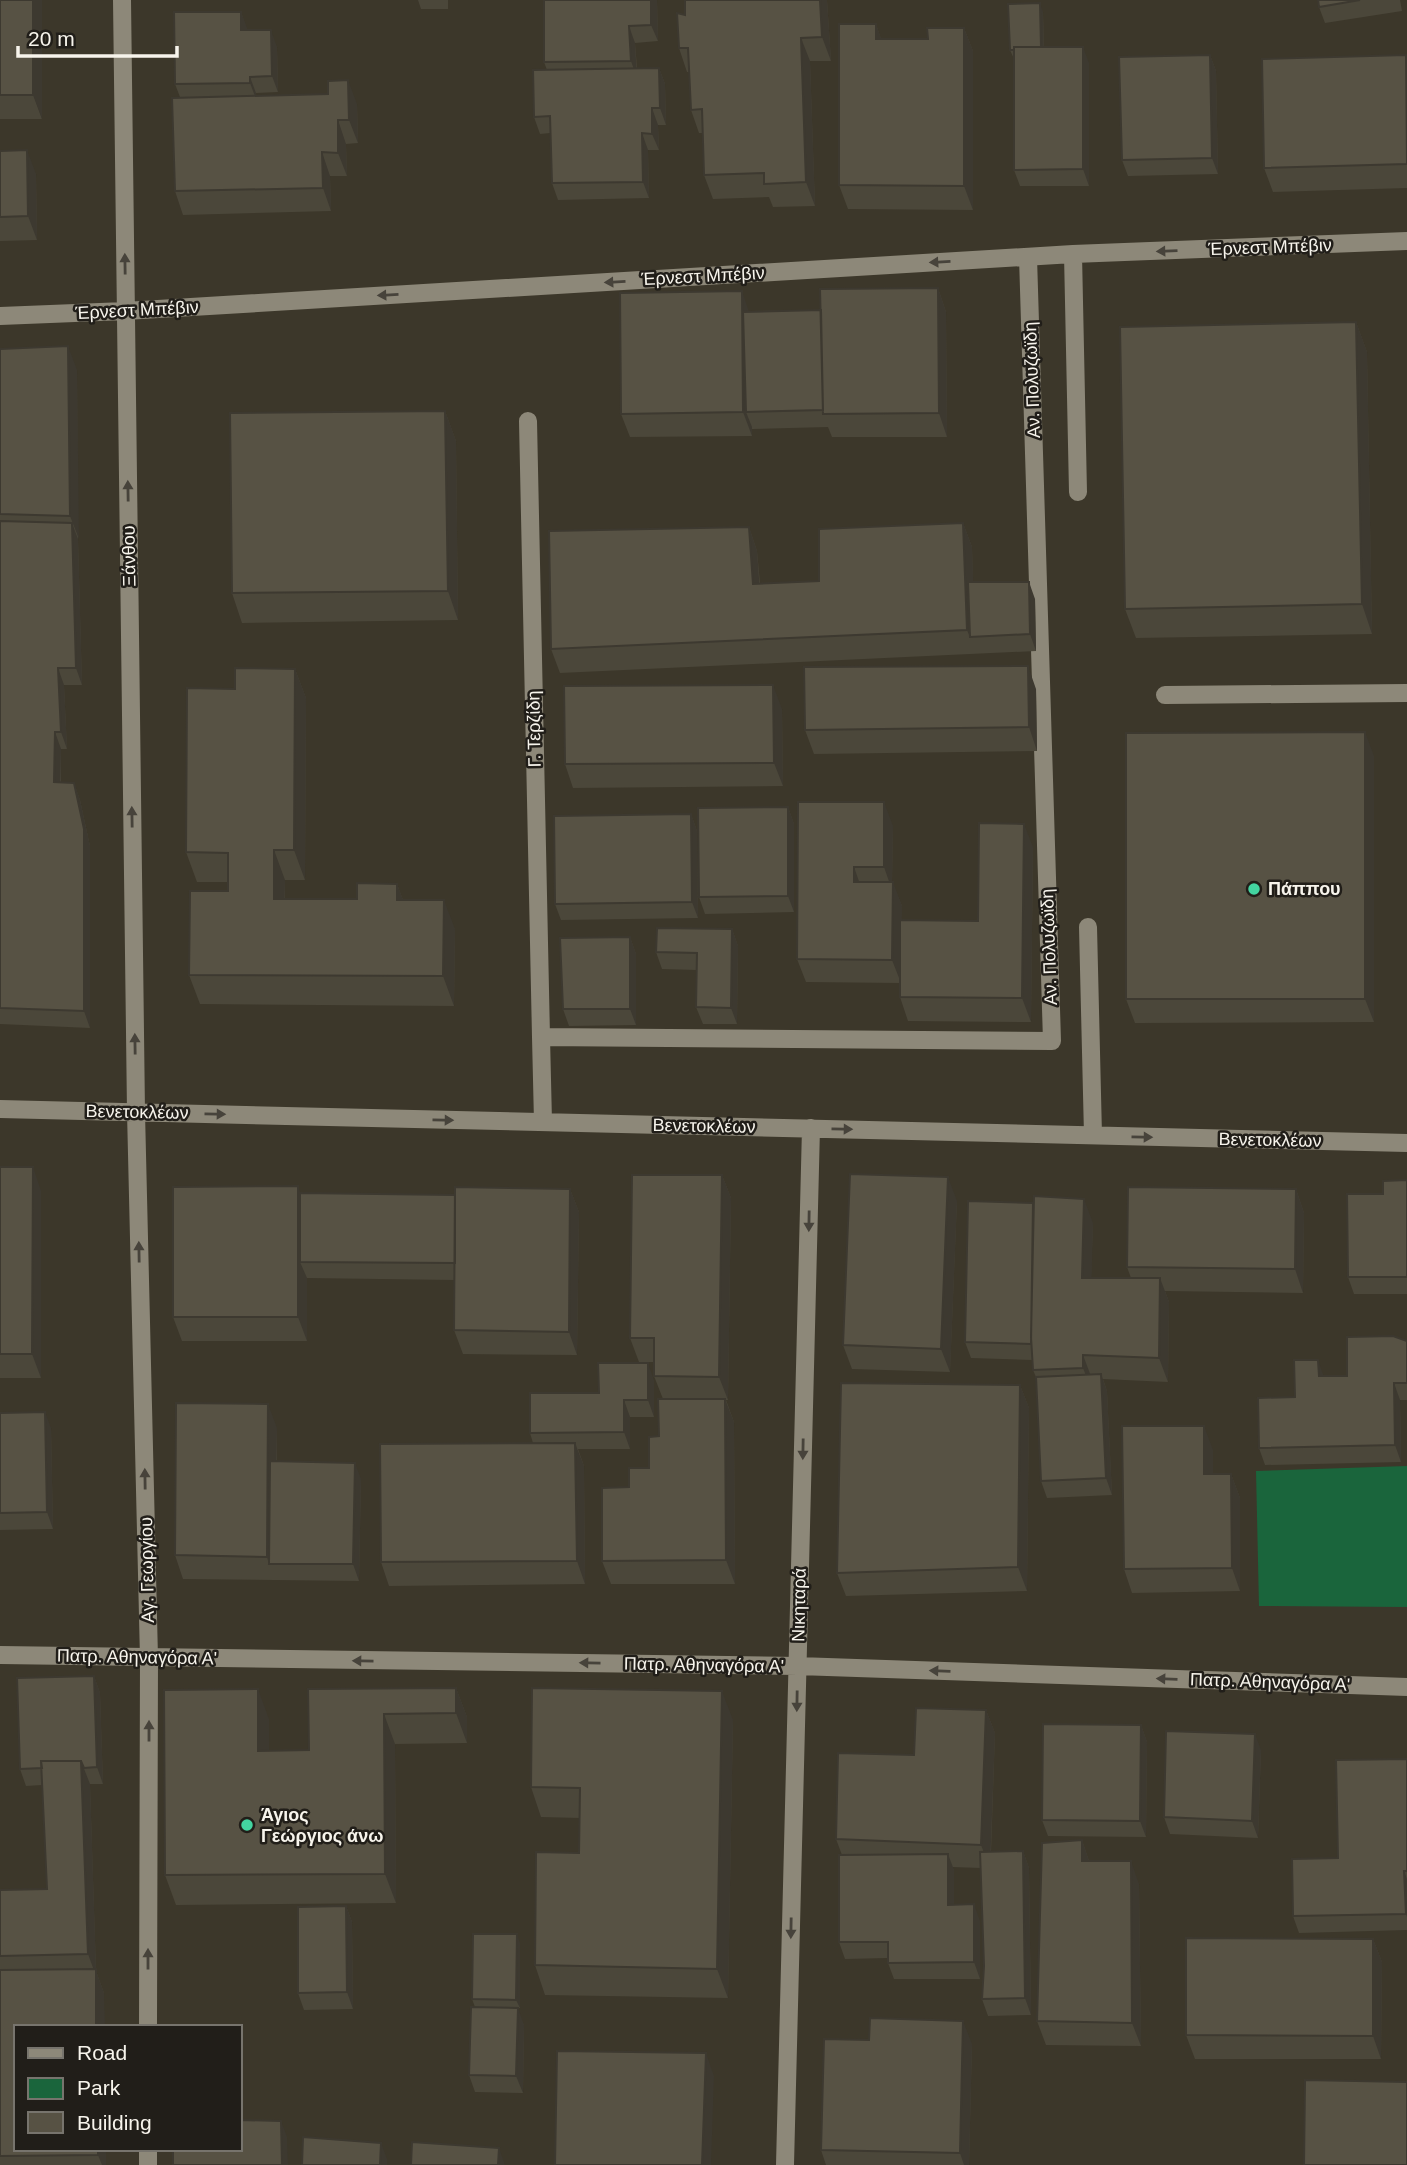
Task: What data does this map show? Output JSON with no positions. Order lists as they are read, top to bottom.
{
  "streets": {
    "street": [
      "Έρνεστ Μπέβιν",
      "Αν. Πολυζωϊδη",
      "Ξάνθου",
      "Γ. Τερζίδη",
      "Βενετοκλέων",
      "Αγ. Γεωργίου",
      "Νικηταρά",
      "Πατρ. Αθηναγόρα Α'"
    ]
  },
  "crossings": [
    ["Έρνεστ Μπέβιν", "Αν. Πολυζωϊδη"],
    ["Έρνεστ Μπέβιν", "Ξάνθου"],
    ["Αν. Πολυζωϊδη", "Γ. Τερζίδη"],
    ["Ξάνθου", "Βενετοκλέων"],
    ["Ξάνθου", "Αγ. Γεωργίου"],
    ["Βενετοκλέων", "Αγ. Γεωργίου"],
    ["Βενετοκλέων", "Νικηταρά"],
    ["Αγ. Γεωργίου", "Πατρ. Αθηναγόρα Α'"],
    ["Νικηταρά", "Πατρ. Αθηναγόρα Α'"]
  ],
  "one_way": [
    "Έρνεστ Μπέβιν",
    "Ξάνθου",
    "Βενετοκλέων",
    "Αγ. Γεωργίου",
    "Νικηταρά",
    "Πατρ. Αθηναγόρα Α'"
  ],
  "places": ["Πάππου", "Άγιος Γεώργιος άνω"],
  "legend": ["Road", "Park", "Building"],
  "scale_bar": "20 m"
}
